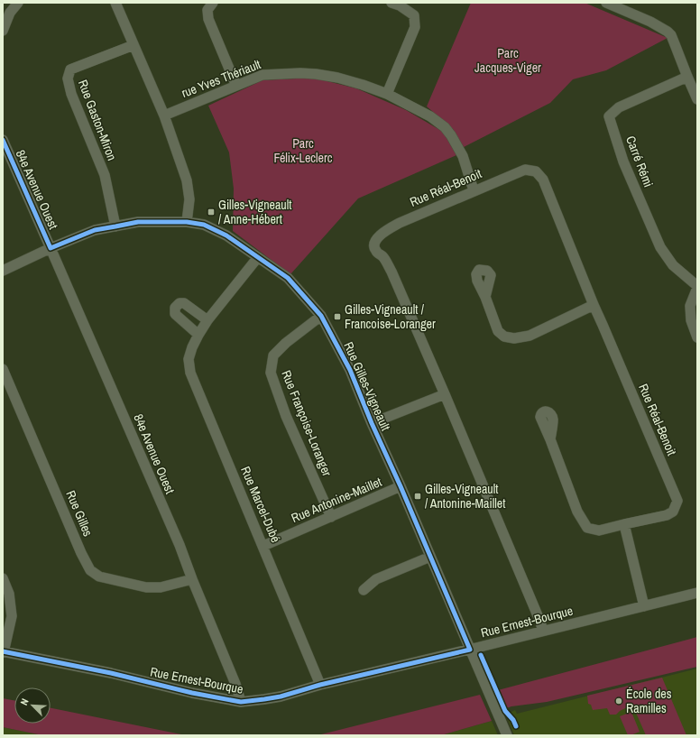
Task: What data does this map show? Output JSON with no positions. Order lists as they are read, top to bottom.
{
  "streets": {
    "street": [
      "rue Yves Thériault",
      "Rue Gaston-Miron",
      "Carré Rémi",
      "Rue Réal-Benoit",
      "84e Avenue Ouest",
      "Rue Gilles-Vigneault",
      "Rue Françoise-Loranger",
      "Rue Antonine-Maillet",
      "Rue Marcel-Dubé",
      "Rue Gilles",
      "Rue Ernest-Bourque"
    ]
  },
  "crossings": [
    ["rue Yves Thériault", "Rue Réal-Benoit"],
    ["Rue Gaston-Miron", "Rue Gilles-Vigneault"],
    ["Rue Réal-Benoit", "Rue Ernest-Bourque"],
    ["84e Avenue Ouest", "Rue Gilles-Vigneault"],
    ["84e Avenue Ouest", "Rue Gilles"],
    ["84e Avenue Ouest", "Rue Ernest-Bourque"],
    ["Rue Gilles-Vigneault", "Rue Françoise-Loranger"],
    ["Rue Gilles-Vigneault", "Rue Antonine-Maillet"],
    ["Rue Gilles-Vigneault", "Rue Marcel-Dubé"],
    ["Rue Gilles-Vigneault", "Rue Ernest-Bourque"],
    ["Rue Françoise-Loranger", "Rue Antonine-Maillet"],
    ["Rue Antonine-Maillet", "Rue Marcel-Dubé"],
    ["Rue Marcel-Dubé", "Rue Ernest-Bourque"]
  ],
  "parks": ["Parc Jacques-Viger", "Parc Félix-Leclerc"],
  "places": {
    "transit": ["Gilles-Vigneault / Anne-Hébert", "Gilles-Vigneault / Francoise-Loranger", "Gilles-Vigneault / Antonine-Maillet"],
    "other": ["École des Ramilles"]
  },
  "north": "top left"
}
